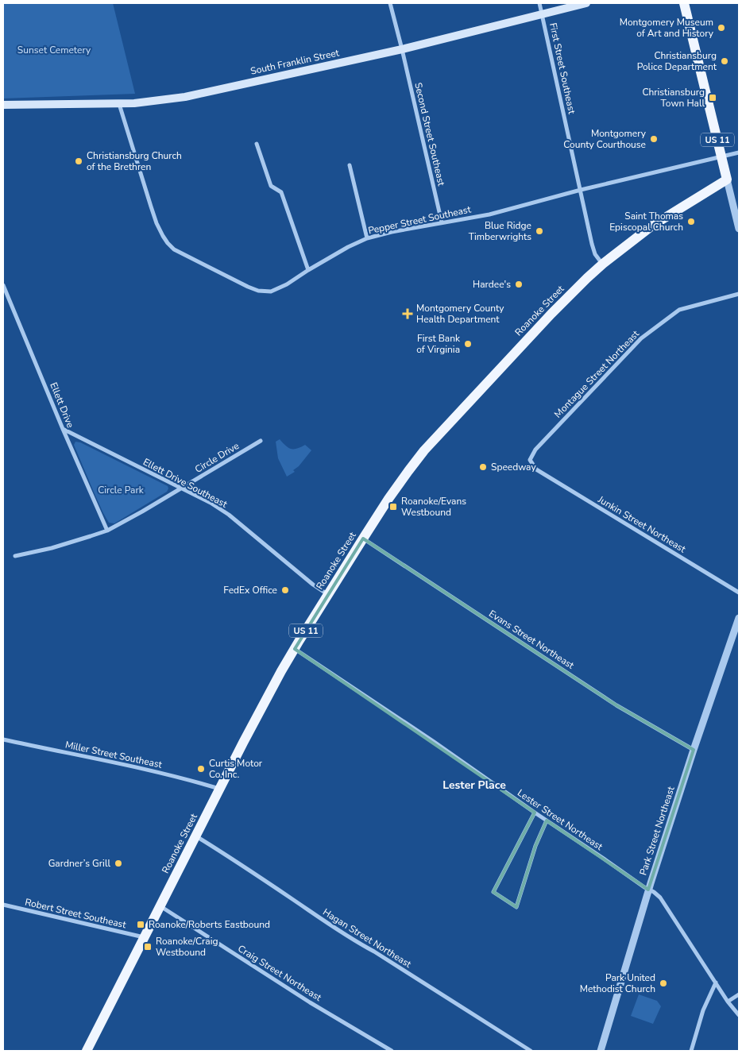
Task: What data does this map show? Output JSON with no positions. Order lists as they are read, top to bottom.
{
  "streets": {
    "main road": ["South Franklin Street", "US 11", "Roanoke Street"],
    "street": [
      "First Street Southeast",
      "Second Street Southeast",
      "Pepper Street Southeast",
      "Montague Street Northeast",
      "Ellett Drive",
      "Circle Drive",
      "Ellett Drive Southeast",
      "Junkin Street Northeast",
      "Evans Street Northeast",
      "Miller Street Southeast",
      "Lester Street Northeast",
      "Park Street Northeast",
      "Robert Street Southeast",
      "Hagan Street Northeast",
      "Craig Street Northeast"
    ]
  },
  "crossings": [
    ["South Franklin Street", "First Street Southeast"],
    ["South Franklin Street", "Second Street Southeast"],
    ["South Franklin Street", "Pepper Street Southeast"],
    ["First Street Southeast", "Pepper Street Southeast"],
    ["First Street Southeast", "Roanoke Street"],
    ["Second Street Southeast", "Pepper Street Southeast"],
    ["US 11", "Pepper Street Southeast"],
    ["US 11", "Roanoke Street"],
    ["Roanoke Street", "Ellett Drive Southeast"],
    ["Roanoke Street", "Evans Street Northeast"],
    ["Roanoke Street", "Miller Street Southeast"],
    ["Roanoke Street", "Lester Street Northeast"],
    ["Roanoke Street", "Robert Street Southeast"],
    ["Roanoke Street", "Hagan Street Northeast"],
    ["Roanoke Street", "Craig Street Northeast"],
    ["Montague Street Northeast", "Junkin Street Northeast"],
    ["Ellett Drive", "Circle Drive"],
    ["Ellett Drive", "Ellett Drive Southeast"],
    ["Circle Drive", "Ellett Drive Southeast"],
    ["Evans Street Northeast", "Park Street Northeast"],
    ["Lester Street Northeast", "Park Street Northeast"]
  ],
  "districts": ["Lester Place"],
  "parks": ["Sunset Cemetery", "Circle Park"],
  "places": {
    "other": [
      "Montgomery Museum of Art and History",
      "Christiansburg Police Department",
      "Montgomery County Courthouse",
      "Christiansburg Church of the Brethren",
      "Saint Thomas Episcopal Church",
      "Blue Ridge Timberwrights",
      "Hardee's",
      "First Bank of Virginia",
      "Speedway",
      "FedEx Office",
      "Curtis Motor Co. Inc.",
      "Gardner’s Grill",
      "Park United Methodist Church"
    ],
    "transit": [
      "Christiansburg Town Hall",
      "Roanoke/Evans Westbound",
      "Roanoke/Roberts Eastbound",
      "Roanoke/Craig Westbound"
    ],
    "health": ["Montgomery County Health Department"]
  }
}
